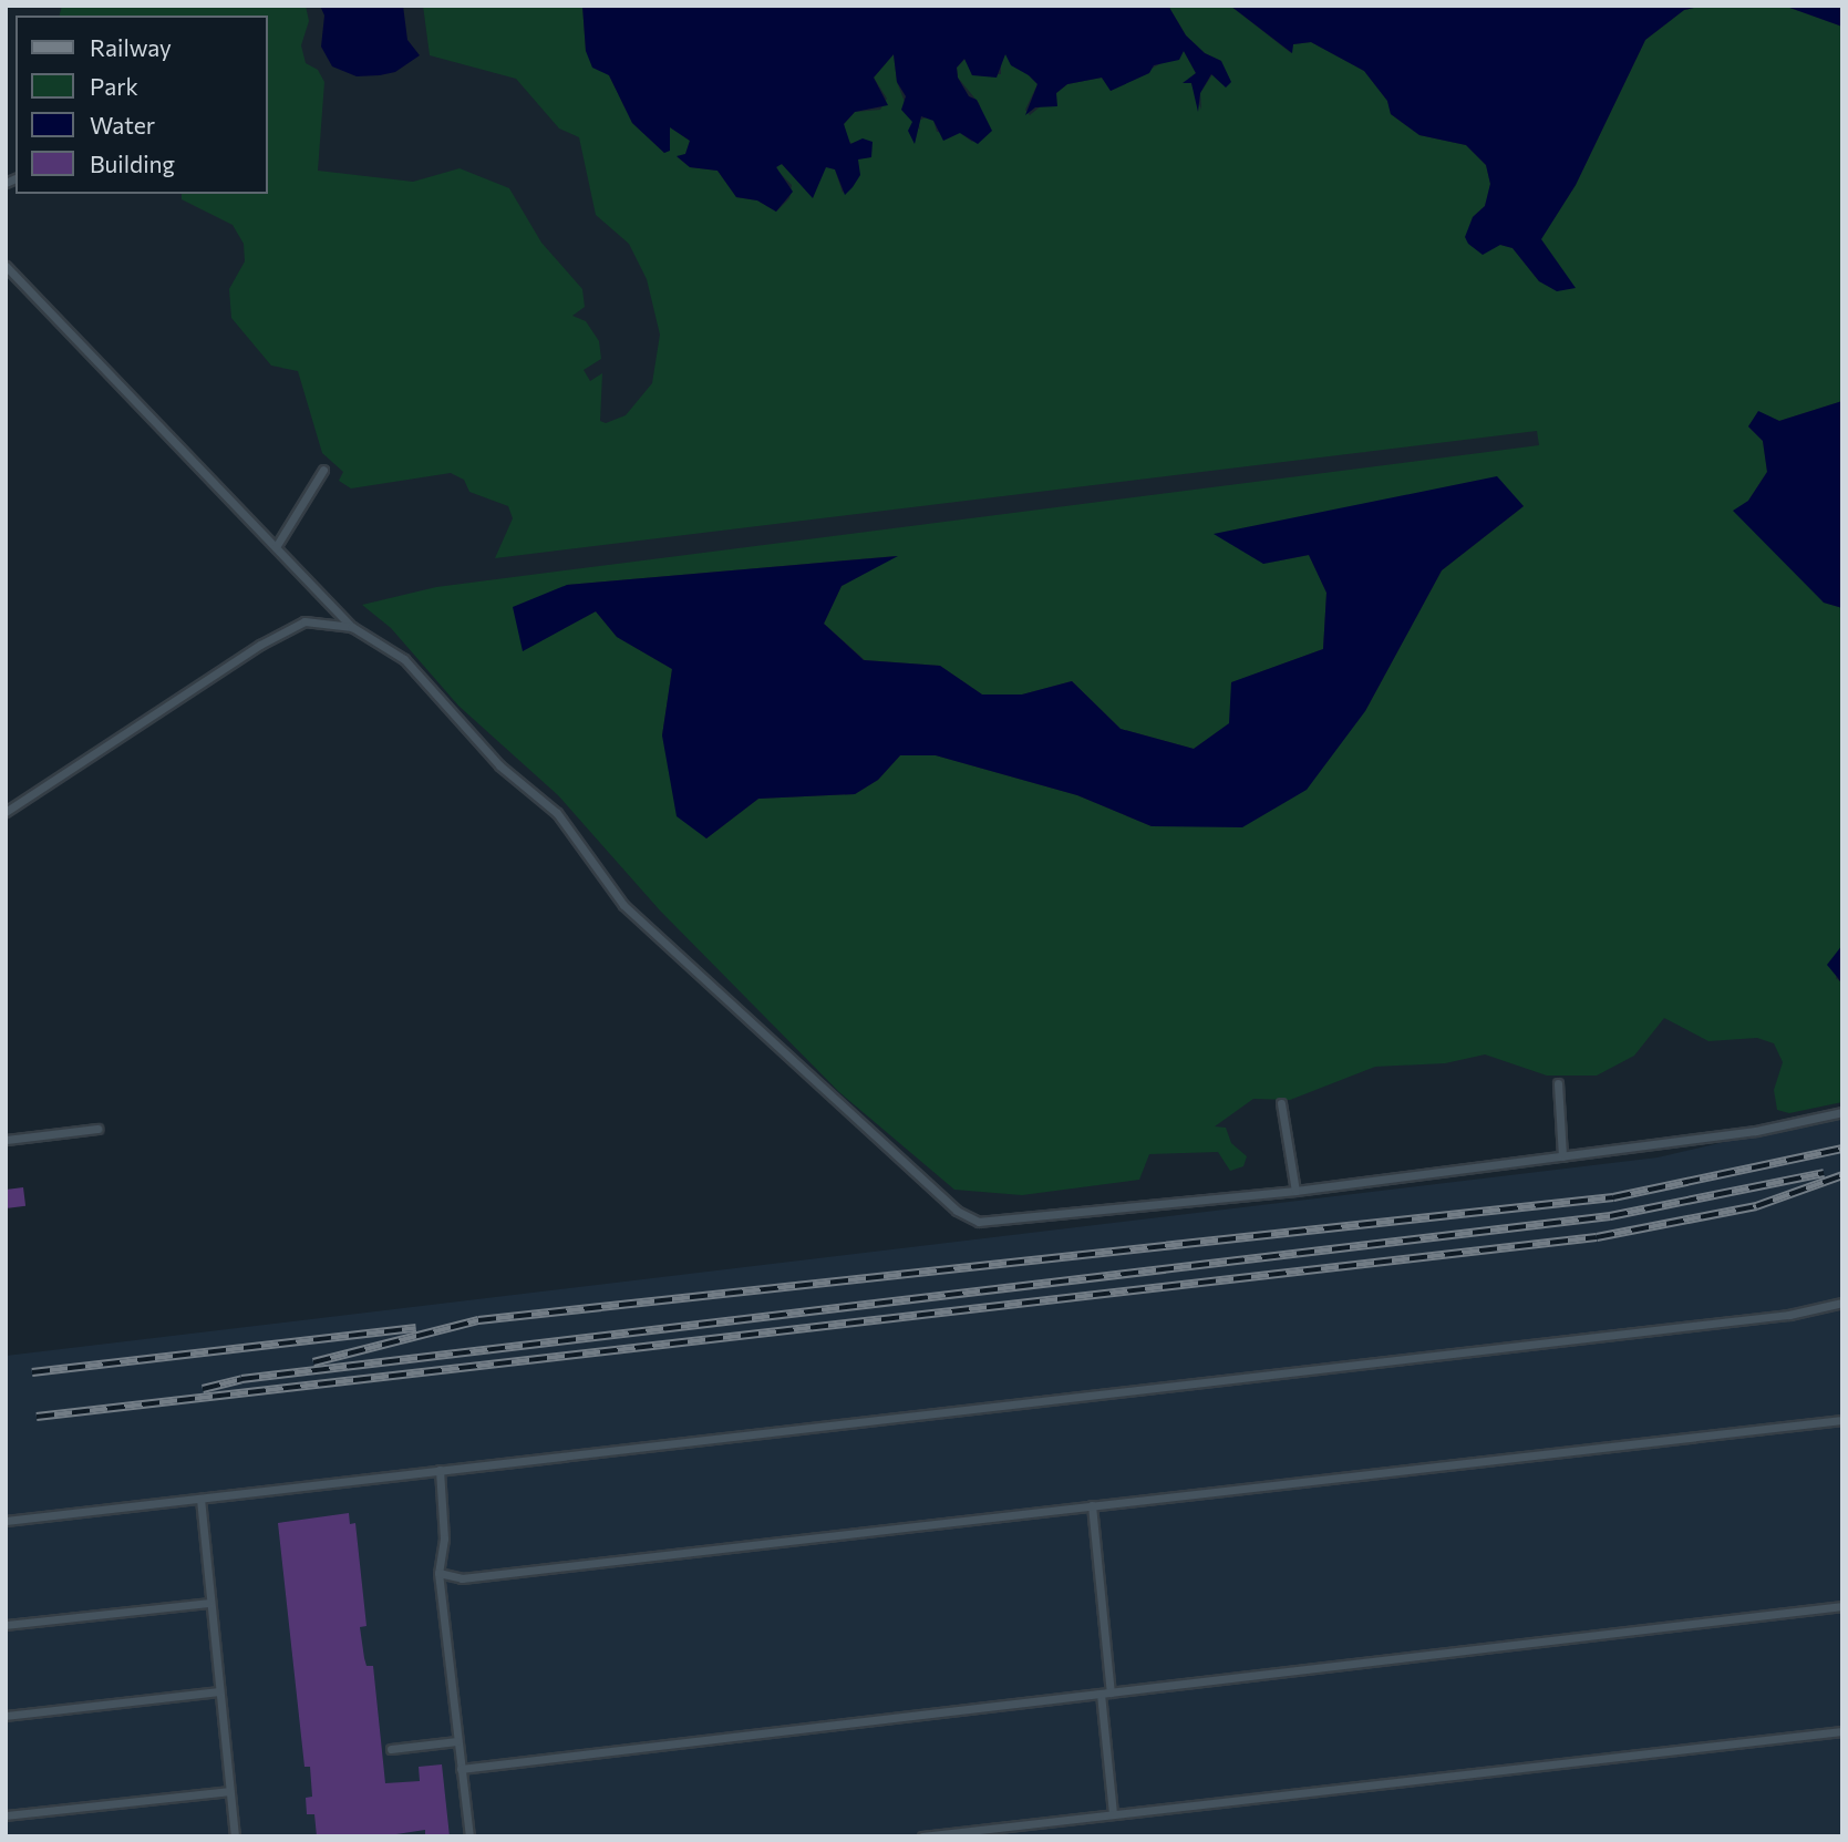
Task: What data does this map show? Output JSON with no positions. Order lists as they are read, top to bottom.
{
  "legend": [
    "Railway",
    "Park",
    "Water",
    "Building"
  ]
}
